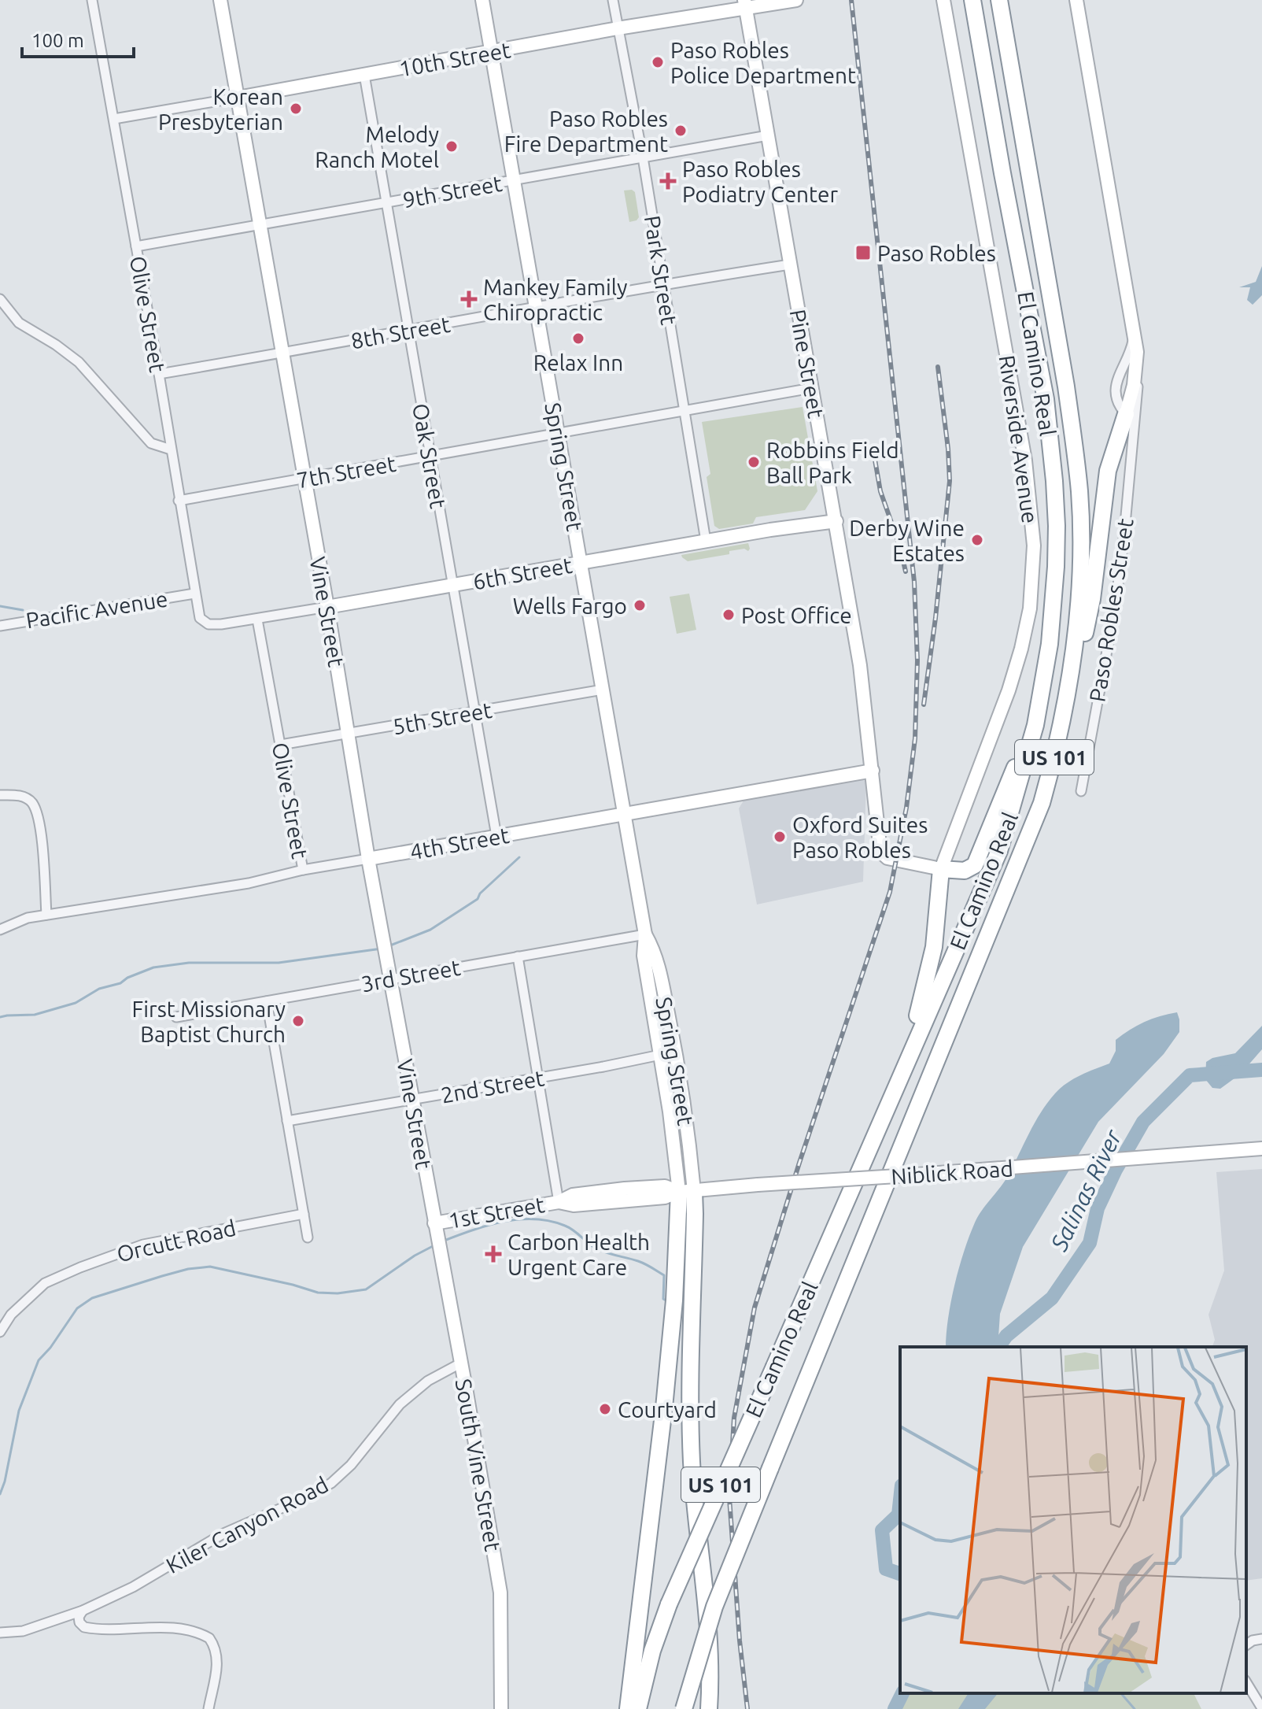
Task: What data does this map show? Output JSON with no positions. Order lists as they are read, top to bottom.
{
  "streets": {
    "highway": ["El Camino Real", "US 101"],
    "street": [
      "10th Street",
      "9th Street",
      "Park Street",
      "Olive Street",
      "8th Street",
      "Pine Street",
      "Riverside Avenue",
      "Oak Street",
      "Spring Street",
      "7th Street",
      "6th Street",
      "Pacific Avenue",
      "Paso Robles Street",
      "Vine Street",
      "5th Street",
      "4th Street",
      "3rd Street",
      "2nd Street",
      "Niblick Road",
      "1st Street",
      "Orcutt Road",
      "South Vine Street",
      "Kiler Canyon Road"
    ]
  },
  "crossings": [
    ["10th Street", "Park Street"],
    ["10th Street", "Olive Street"],
    ["10th Street", "Pine Street"],
    ["10th Street", "Oak Street"],
    ["10th Street", "Spring Street"],
    ["10th Street", "Vine Street"],
    ["9th Street", "Park Street"],
    ["9th Street", "Olive Street"],
    ["9th Street", "Pine Street"],
    ["9th Street", "Oak Street"],
    ["9th Street", "Spring Street"],
    ["9th Street", "Vine Street"],
    ["Park Street", "8th Street"],
    ["Park Street", "7th Street"],
    ["Park Street", "6th Street"],
    ["Olive Street", "8th Street"],
    ["Olive Street", "7th Street"],
    ["Olive Street", "6th Street"],
    ["Olive Street", "Pacific Avenue"],
    ["Olive Street", "5th Street"],
    ["Olive Street", "4th Street"],
    ["8th Street", "Pine Street"],
    ["8th Street", "Oak Street"],
    ["8th Street", "Spring Street"],
    ["8th Street", "Vine Street"],
    ["Pine Street", "Riverside Avenue"],
    ["Pine Street", "7th Street"],
    ["Pine Street", "6th Street"],
    ["Pine Street", "4th Street"],
    ["Oak Street", "7th Street"],
    ["Oak Street", "6th Street"],
    ["Oak Street", "5th Street"],
    ["Oak Street", "4th Street"],
    ["Spring Street", "7th Street"],
    ["Spring Street", "6th Street"],
    ["Spring Street", "5th Street"],
    ["Spring Street", "4th Street"],
    ["Spring Street", "3rd Street"],
    ["Spring Street", "2nd Street"],
    ["Spring Street", "Niblick Road"],
    ["Spring Street", "1st Street"],
    ["7th Street", "Vine Street"],
    ["6th Street", "Vine Street"],
    ["Vine Street", "5th Street"],
    ["Vine Street", "4th Street"],
    ["Vine Street", "3rd Street"],
    ["Vine Street", "2nd Street"],
    ["Vine Street", "1st Street"],
    ["Vine Street", "South Vine Street"],
    ["Niblick Road", "1st Street"],
    ["1st Street", "South Vine Street"],
    ["South Vine Street", "Kiler Canyon Road"]
  ],
  "water": ["Salinas River"],
  "places": {
    "other": [
      "Paso Robles Police Department",
      "Korean Presbyterian",
      "Paso Robles Fire Department",
      "Melody Ranch Motel",
      "Relax Inn",
      "Robbins Field Ball Park",
      "Derby Wine Estates",
      "Wells Fargo",
      "Post Office",
      "Oxford Suites Paso Robles",
      "First Missionary Baptist Church",
      "Courtyard"
    ],
    "health": ["Paso Robles Podiatry Center", "Mankey Family Chiropractic", "Carbon Health Urgent Care"],
    "transit": ["Paso Robles"]
  },
  "scale_bar": "100 m"
}
